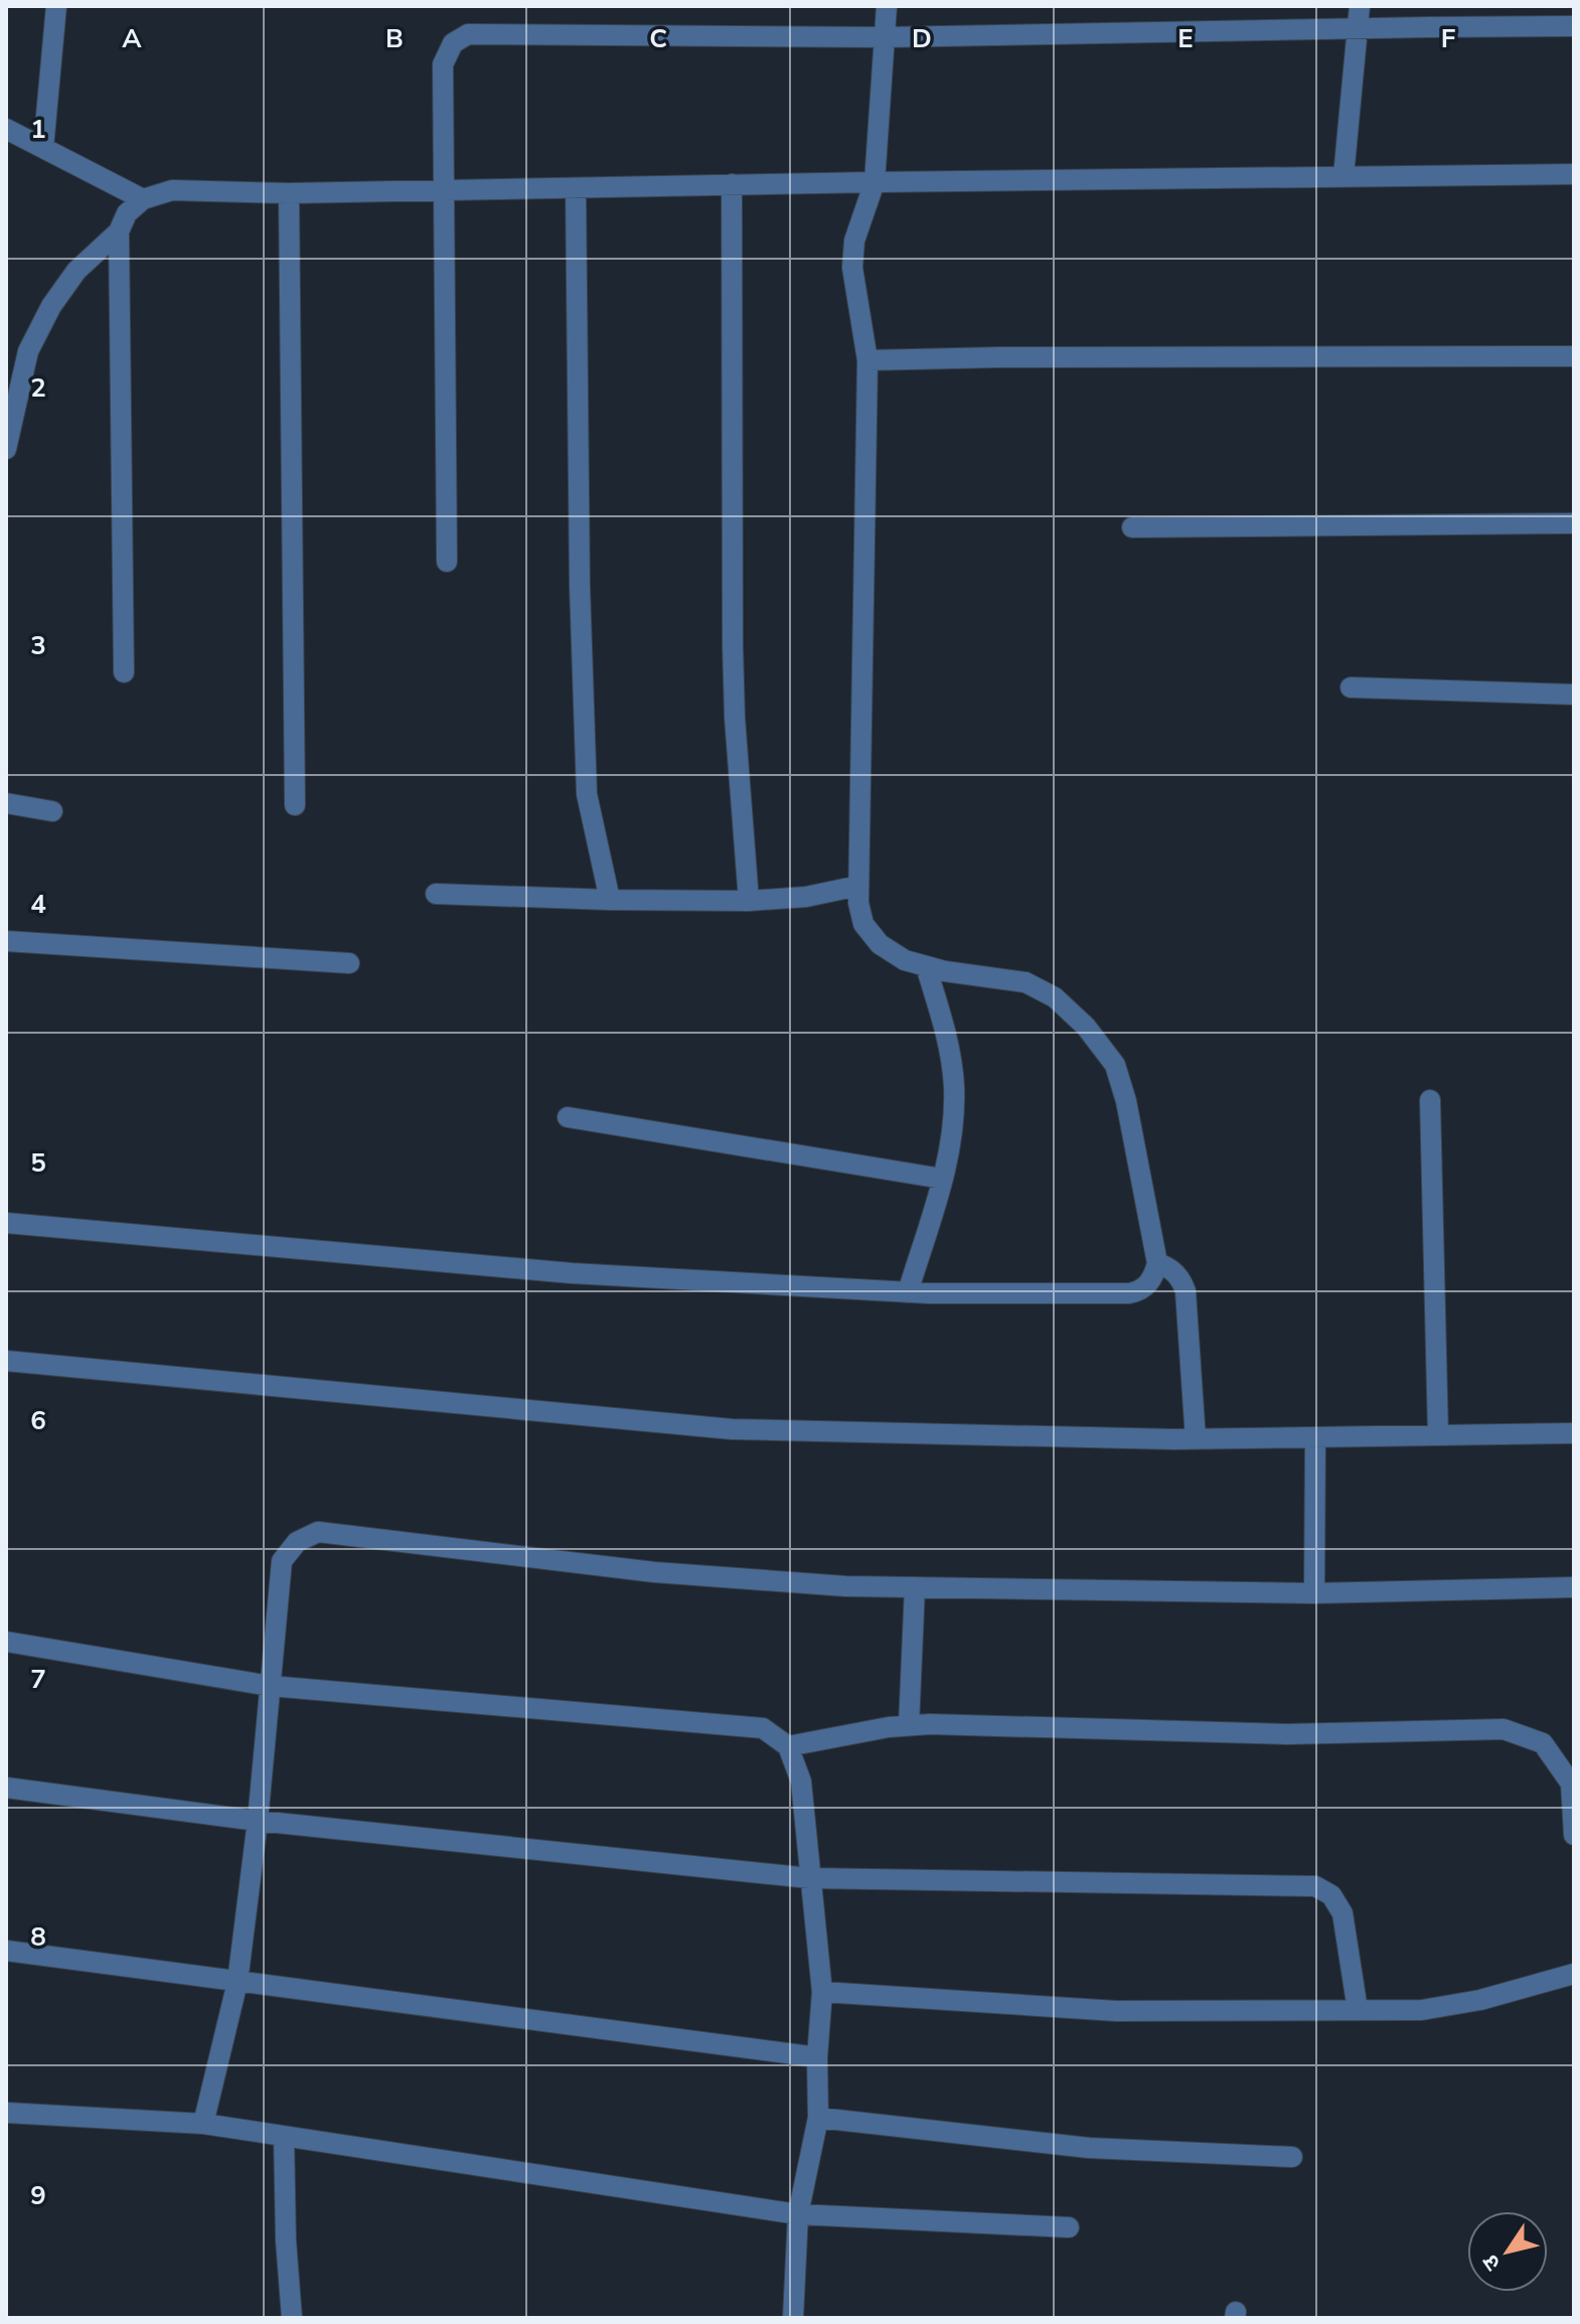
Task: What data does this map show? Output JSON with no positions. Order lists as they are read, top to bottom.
{
  "north": "bottom left",
  "grid": {
    "columns": [
      "A",
      "B",
      "C",
      "D",
      "E",
      "F"
    ],
    "rows": [
      "1",
      "2",
      "3",
      "4",
      "5",
      "6",
      "7",
      "8",
      "9"
    ]
  }
}
